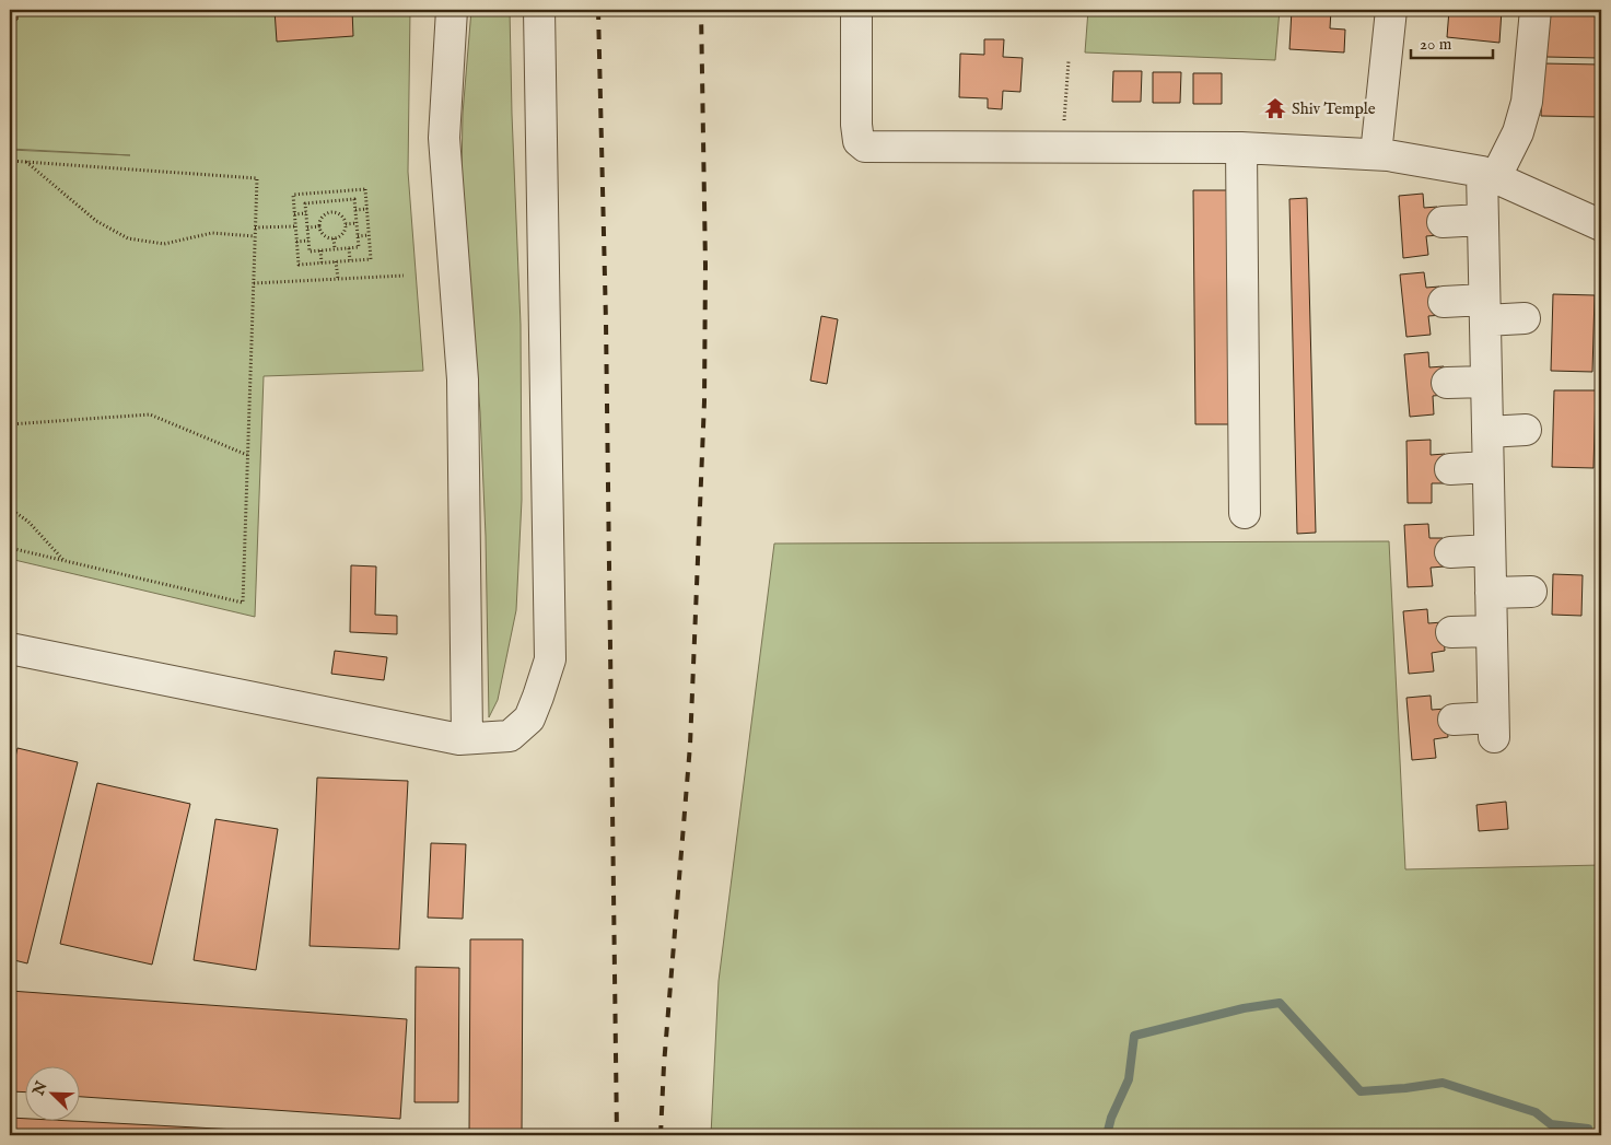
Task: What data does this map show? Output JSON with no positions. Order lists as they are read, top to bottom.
{
  "places": {
    "temple": ["Shiv Temple"]
  },
  "scale_bar": "20 m",
  "north": "top left"
}
